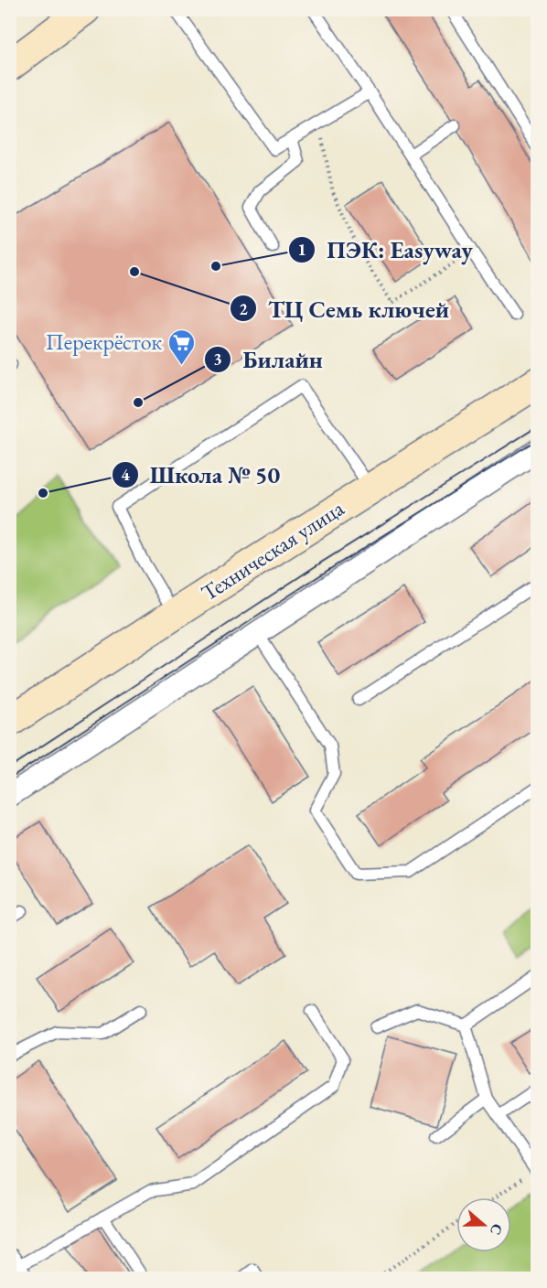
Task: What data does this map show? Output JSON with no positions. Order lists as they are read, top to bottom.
{
  "streets": {
    "main road": ["Техническая улица"]
  },
  "places": {
    "other": [
      "ПЭК: Easyway",
      "ТЦ Семь ключей",
      "Билайн",
      "Школа № 50"
    ],
    "supermarket": ["Перекрёсток"]
  },
  "north": "right"
}
